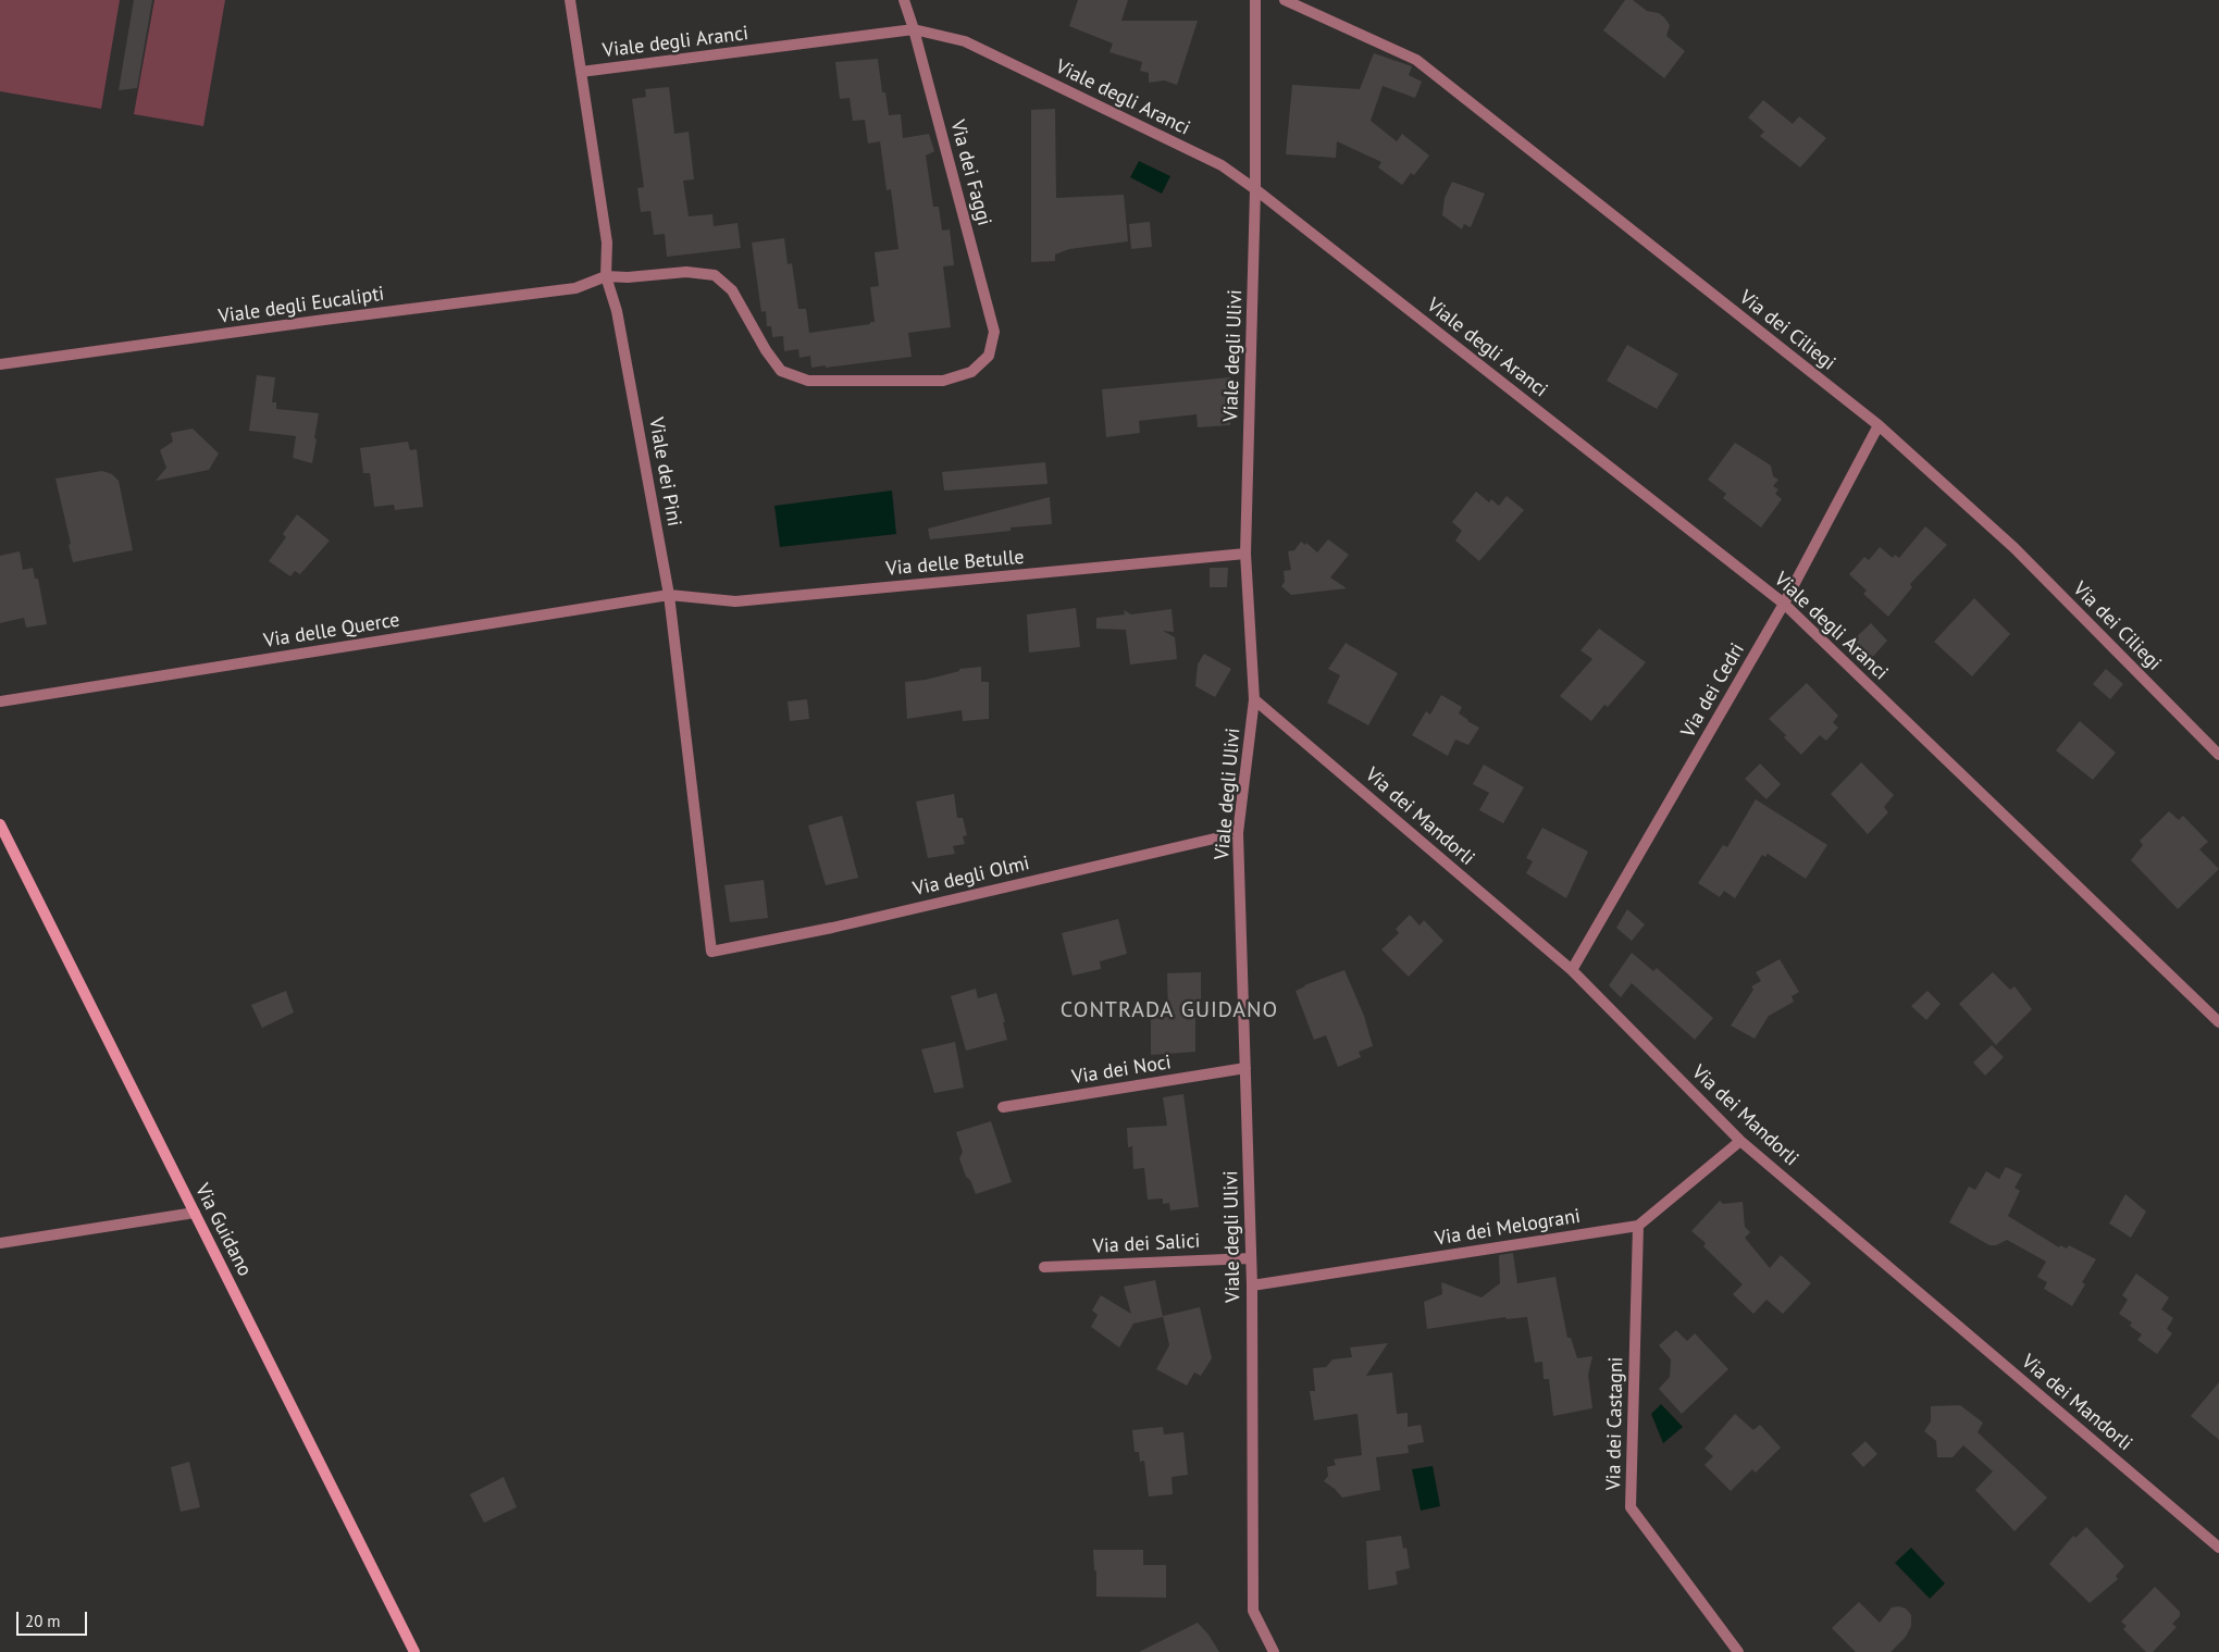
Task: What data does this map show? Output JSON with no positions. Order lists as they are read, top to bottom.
{
  "streets": {
    "main road": ["Via Guidano"],
    "street": [
      "Viale degli Aranci",
      "Via dei Faggi",
      "Viale degli Eucalipti",
      "Via dei Ciliegi",
      "Viale degli Ulivi",
      "Viale dei Pini",
      "Via delle Betulle",
      "Via delle Querce",
      "Via dei Cedri",
      "Via dei Mandorli",
      "Via degli Olmi",
      "Via dei Noci",
      "Via dei Melograni",
      "Via dei Salici",
      "Via dei Castagni"
    ]
  },
  "crossings": [
    ["Viale degli Aranci", "Via dei Faggi"],
    ["Viale degli Aranci", "Viale degli Ulivi"],
    ["Viale degli Aranci", "Viale dei Pini"],
    ["Viale degli Aranci", "Via dei Cedri"],
    ["Via dei Faggi", "Viale degli Eucalipti"],
    ["Via dei Faggi", "Viale dei Pini"],
    ["Viale degli Eucalipti", "Viale dei Pini"],
    ["Via dei Ciliegi", "Via dei Cedri"],
    ["Viale degli Ulivi", "Via delle Betulle"],
    ["Viale degli Ulivi", "Via dei Mandorli"],
    ["Viale degli Ulivi", "Via degli Olmi"],
    ["Viale degli Ulivi", "Via dei Noci"],
    ["Viale degli Ulivi", "Via dei Melograni"],
    ["Viale degli Ulivi", "Via dei Salici"],
    ["Viale dei Pini", "Via delle Betulle"],
    ["Viale dei Pini", "Via delle Querce"],
    ["Viale dei Pini", "Via degli Olmi"],
    ["Via delle Betulle", "Via delle Querce"],
    ["Via dei Cedri", "Via dei Mandorli"],
    ["Via dei Melograni", "Via dei Castagni"]
  ],
  "districts": ["CONTRADA GUIDANO"],
  "scale_bar": "20 m"
}
